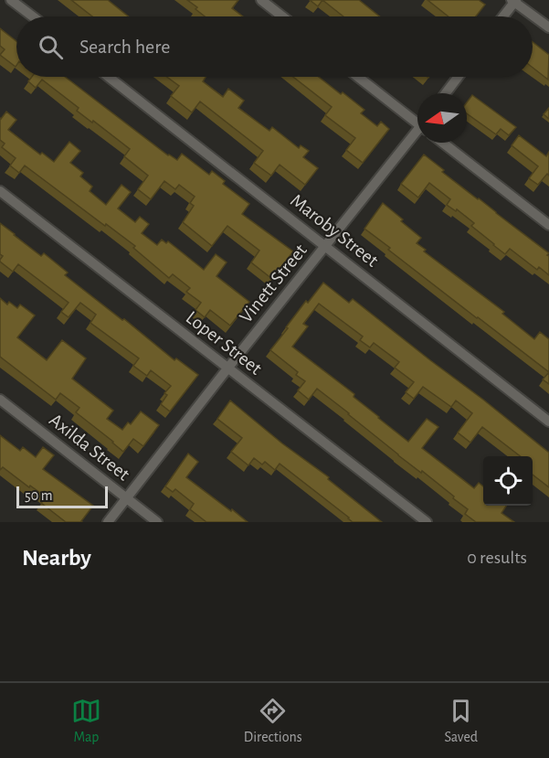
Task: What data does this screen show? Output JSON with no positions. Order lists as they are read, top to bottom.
{
  "streets": {
    "street": [
      "Maroby Street",
      "Vinett Street",
      "Loper Street",
      "Axilda Street"
    ]
  },
  "crossings": [
    ["Maroby Street", "Vinett Street"],
    ["Vinett Street", "Loper Street"],
    ["Vinett Street", "Axilda Street"]
  ],
  "scale_bar": "50 m",
  "north": "left",
  "page": {
    "search": "Search here",
    "scale": "50 m",
    "heading": ["Nearby", "0 results"],
    "nav": ["Map", "Directions", "Saved"]
  }
}
